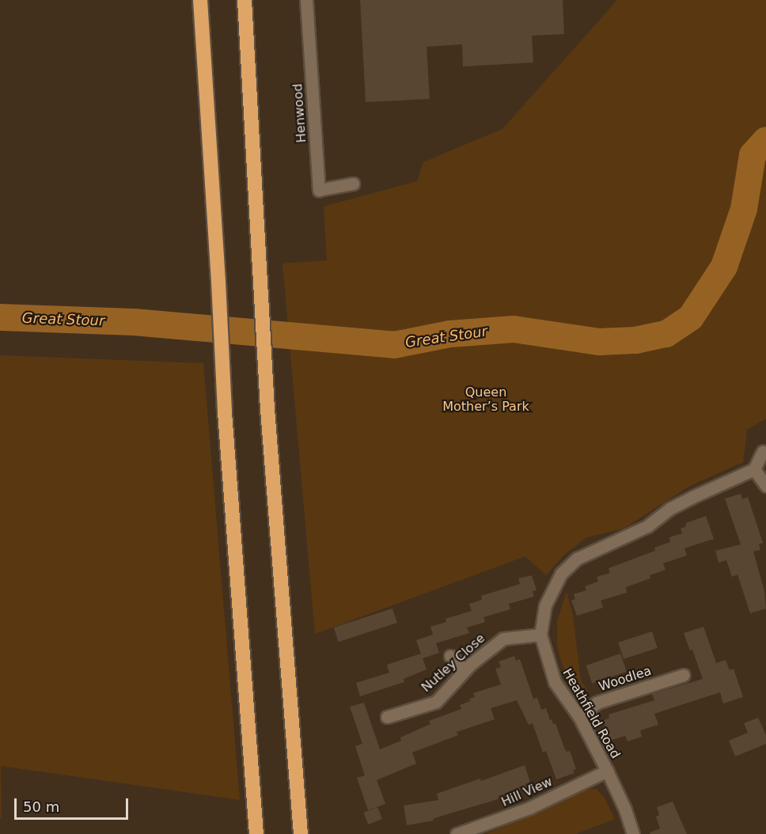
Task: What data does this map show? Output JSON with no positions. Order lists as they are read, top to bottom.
{
  "streets": {
    "street": [
      "Henwood",
      "Nutley Close",
      "Woodlea",
      "Heathfield Road",
      "Hill View"
    ]
  },
  "crossings": [
    ["Nutley Close", "Heathfield Road"],
    ["Woodlea", "Heathfield Road"],
    ["Heathfield Road", "Hill View"]
  ],
  "water": ["Great Stour"],
  "parks": ["Queen Mother’s Park"],
  "scale_bar": "50 m"
}
